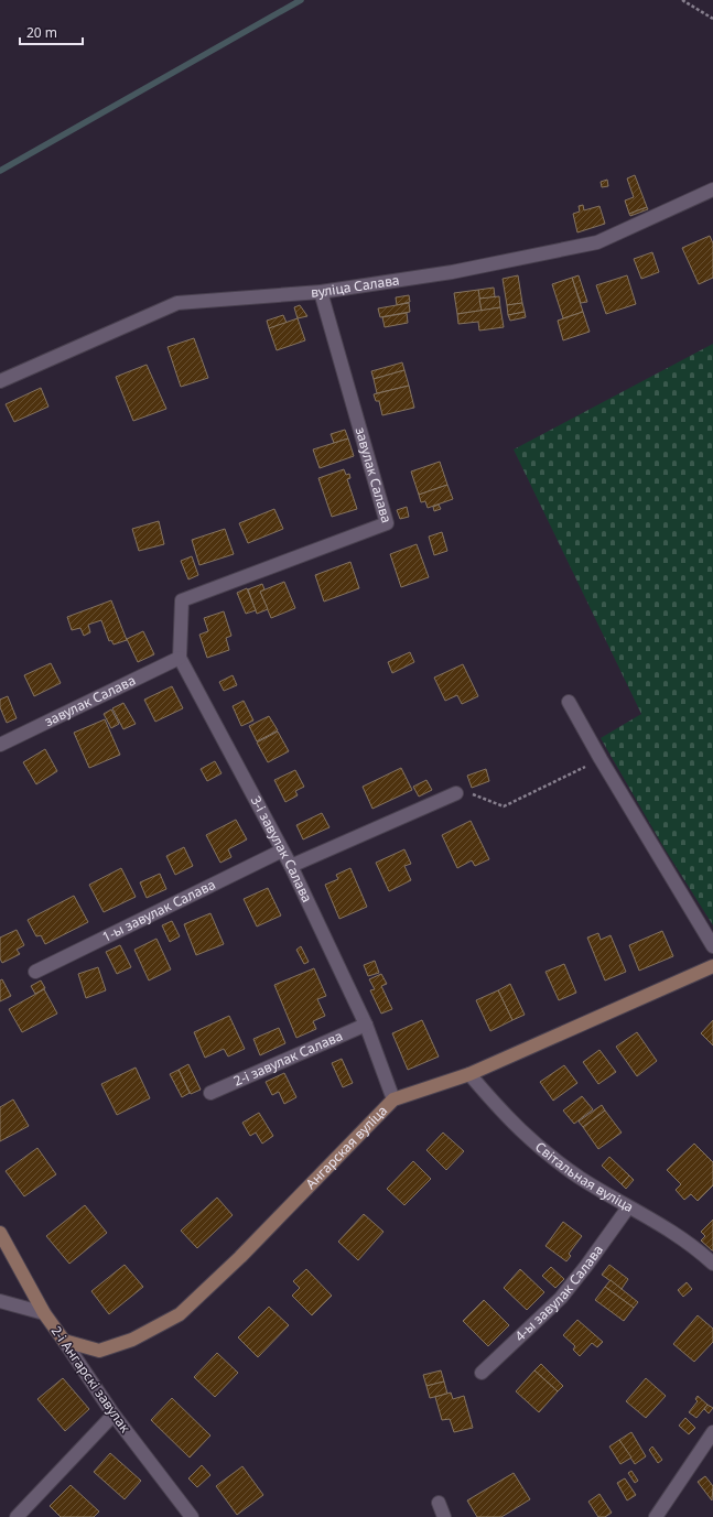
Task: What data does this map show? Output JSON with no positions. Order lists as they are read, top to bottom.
{
  "streets": {
    "street": [
      "вуліца Салава",
      "завулак Салава",
      "3-і завулак Салава",
      "1-ы завулак Салава",
      "2-і завулак Салава",
      "Ангарская вуліца",
      "Світальная вуліца",
      "4-ы завулак Салава",
      "2-і Ангарскі завулак"
    ]
  },
  "crossings": [
    ["вуліца Салава", "завулак Салава"],
    ["завулак Салава", "3-і завулак Салава"],
    ["3-і завулак Салава", "1-ы завулак Салава"],
    ["3-і завулак Салава", "2-і завулак Салава"],
    ["3-і завулак Салава", "Ангарская вуліца"],
    ["Ангарская вуліца", "Світальная вуліца"],
    ["Ангарская вуліца", "2-і Ангарскі завулак"],
    ["Світальная вуліца", "4-ы завулак Салава"]
  ],
  "scale_bar": "20 m"
}
